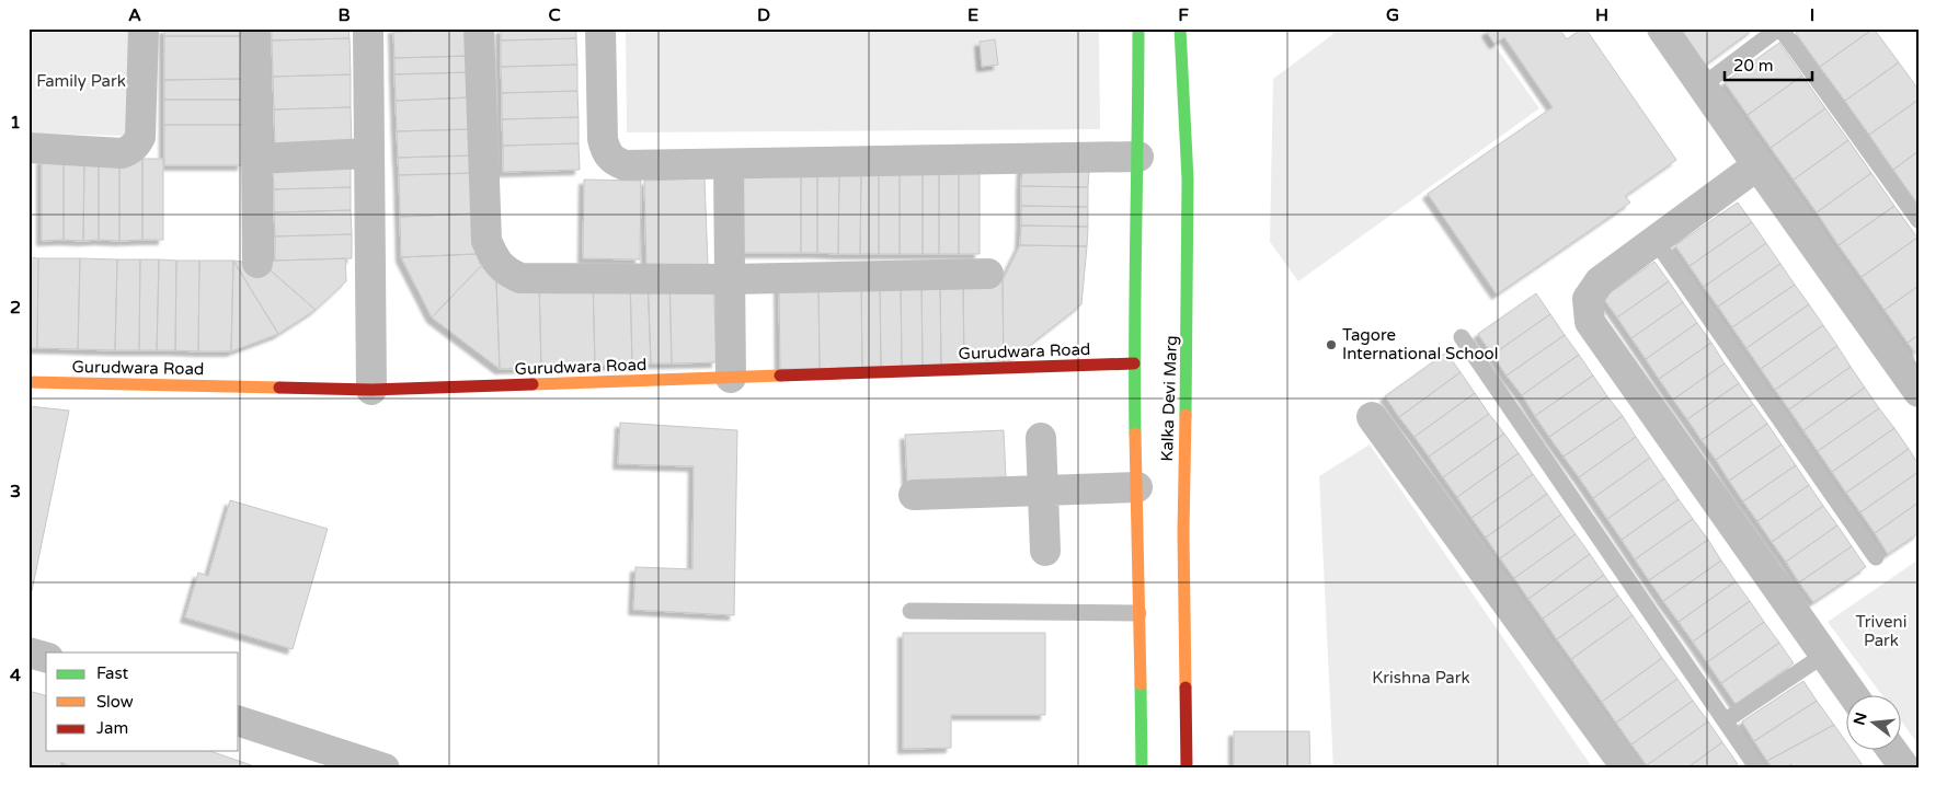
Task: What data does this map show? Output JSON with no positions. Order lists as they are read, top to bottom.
{
  "streets": {
    "street": ["Gurudwara Road", "Kalka Devi Marg"]
  },
  "crossings": [
    ["Gurudwara Road", "Kalka Devi Marg"]
  ],
  "parks": ["Family Park", "Triveni Park", "Krishna Park"],
  "places": ["Tagore International School"],
  "legend": ["Fast", "Slow", "Jam"],
  "scale_bar": "20 m",
  "north": "left",
  "grid": {
    "columns": [
      "A",
      "B",
      "C",
      "D",
      "E",
      "F",
      "G",
      "H",
      "I"
    ],
    "rows": [
      "1",
      "2",
      "3",
      "4"
    ]
  }
}
